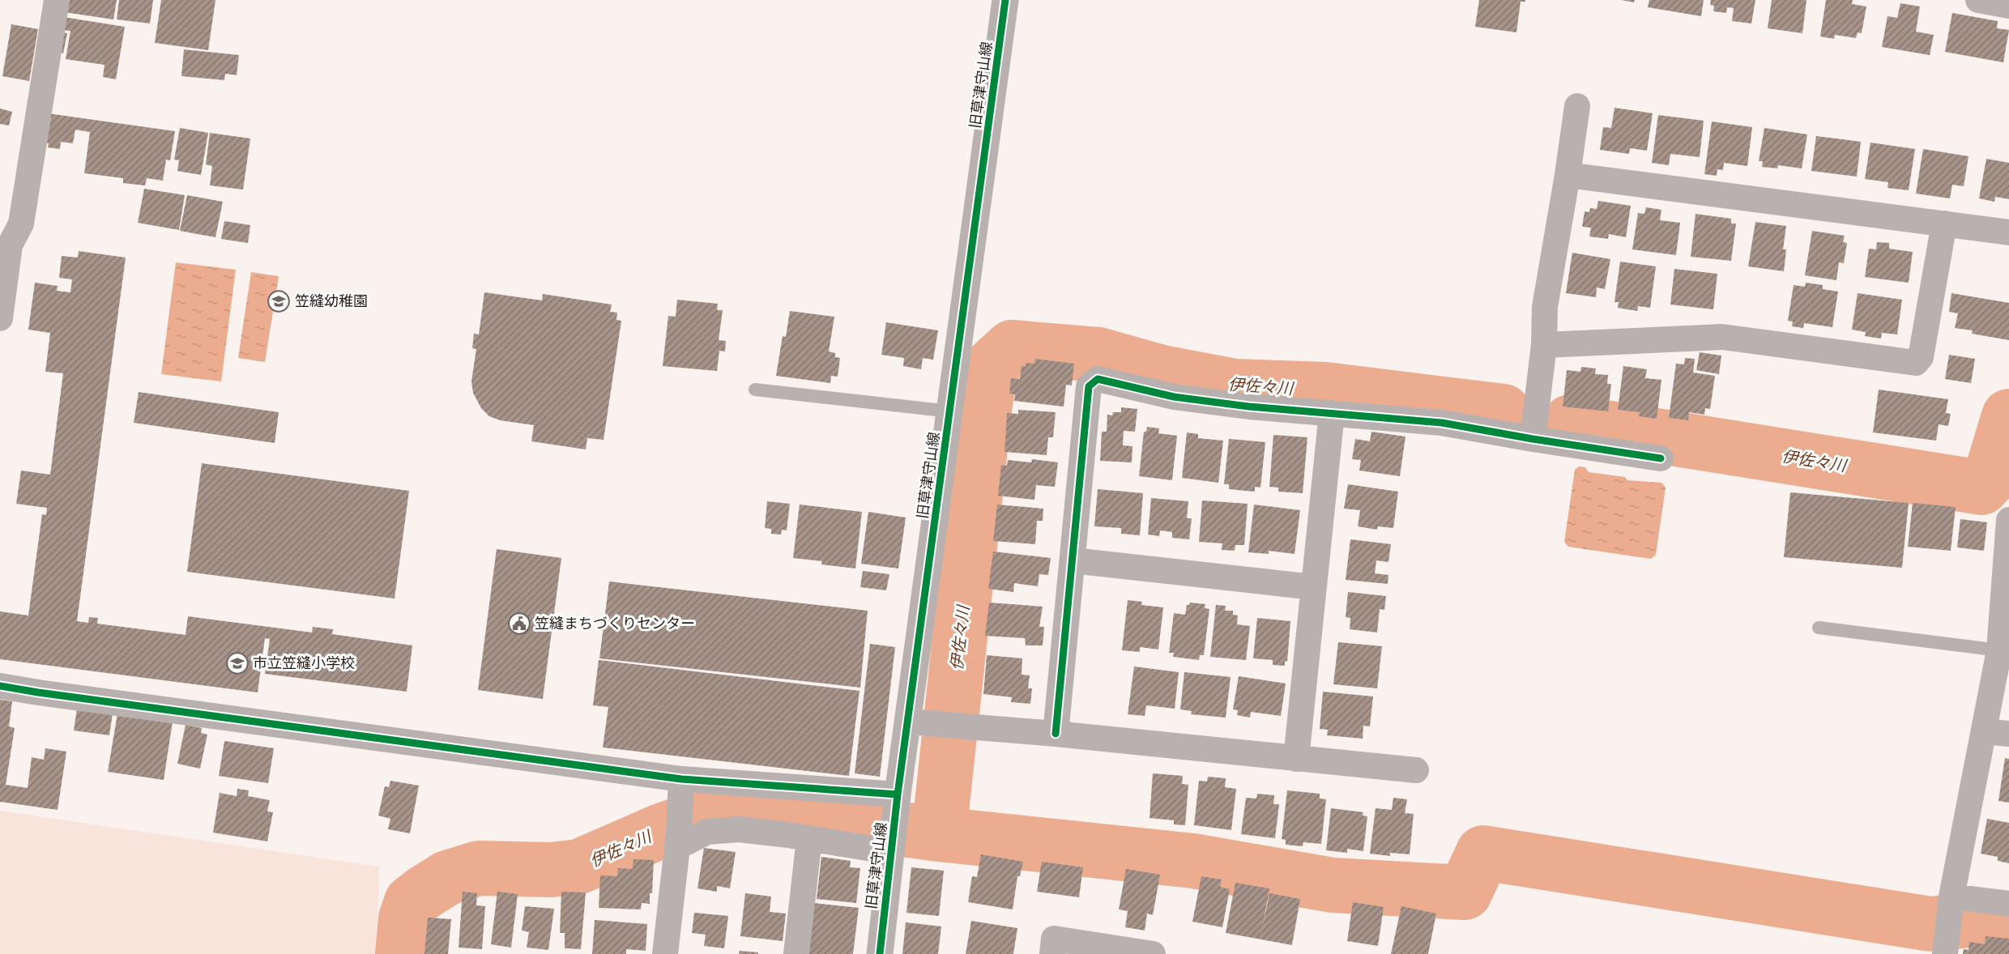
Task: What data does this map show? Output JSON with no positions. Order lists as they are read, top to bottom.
{
  "streets": {
    "street": ["旧草津守山線"]
  },
  "water": ["伊佐々川"],
  "places": {
    "school or university": ["笠縫幼稚園", "市立笠縫小学校"],
    "public building": ["笠縫まちづくりセンター"]
  }
}
